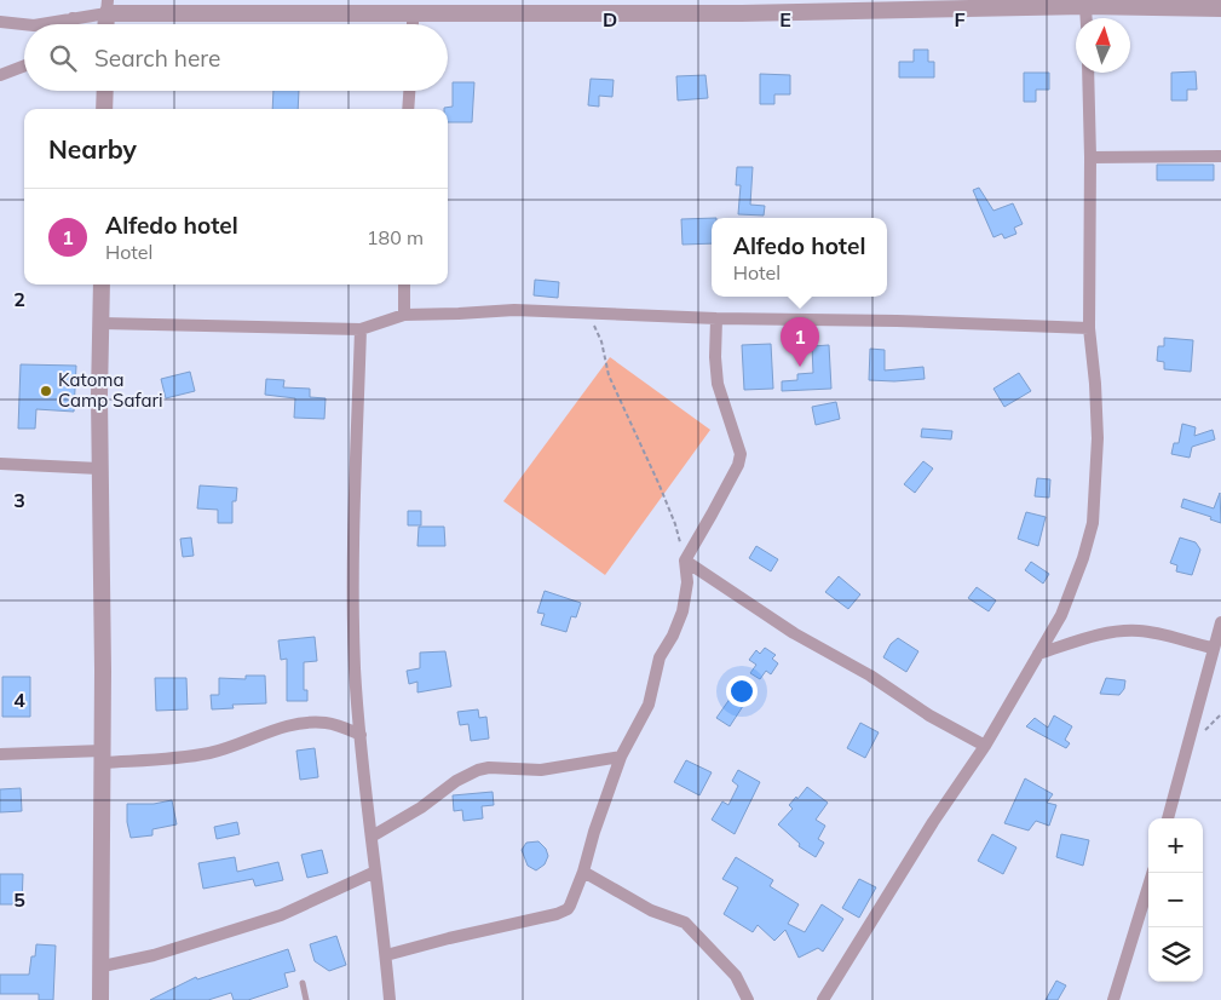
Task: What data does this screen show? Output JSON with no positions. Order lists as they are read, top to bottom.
{
  "places": ["Katoma Camp Safari"],
  "north": "top",
  "page": {
    "search": "Search here",
    "heading": "Nearby",
    "list": [
      {
        "mark": "1",
        "name": "Alfedo hotel",
        "note": "Hotel",
        "value": "180 m"
      }
    ],
    "popup": ["Alfedo hotel", "Hotel"],
    "pins": "1",
    "map_buttons": ["+", "−"]
  },
  "grid": {
    "columns": ["D", "E", "F"],
    "rows": [
      "2",
      "3",
      "4",
      "5"
    ]
  }
}
